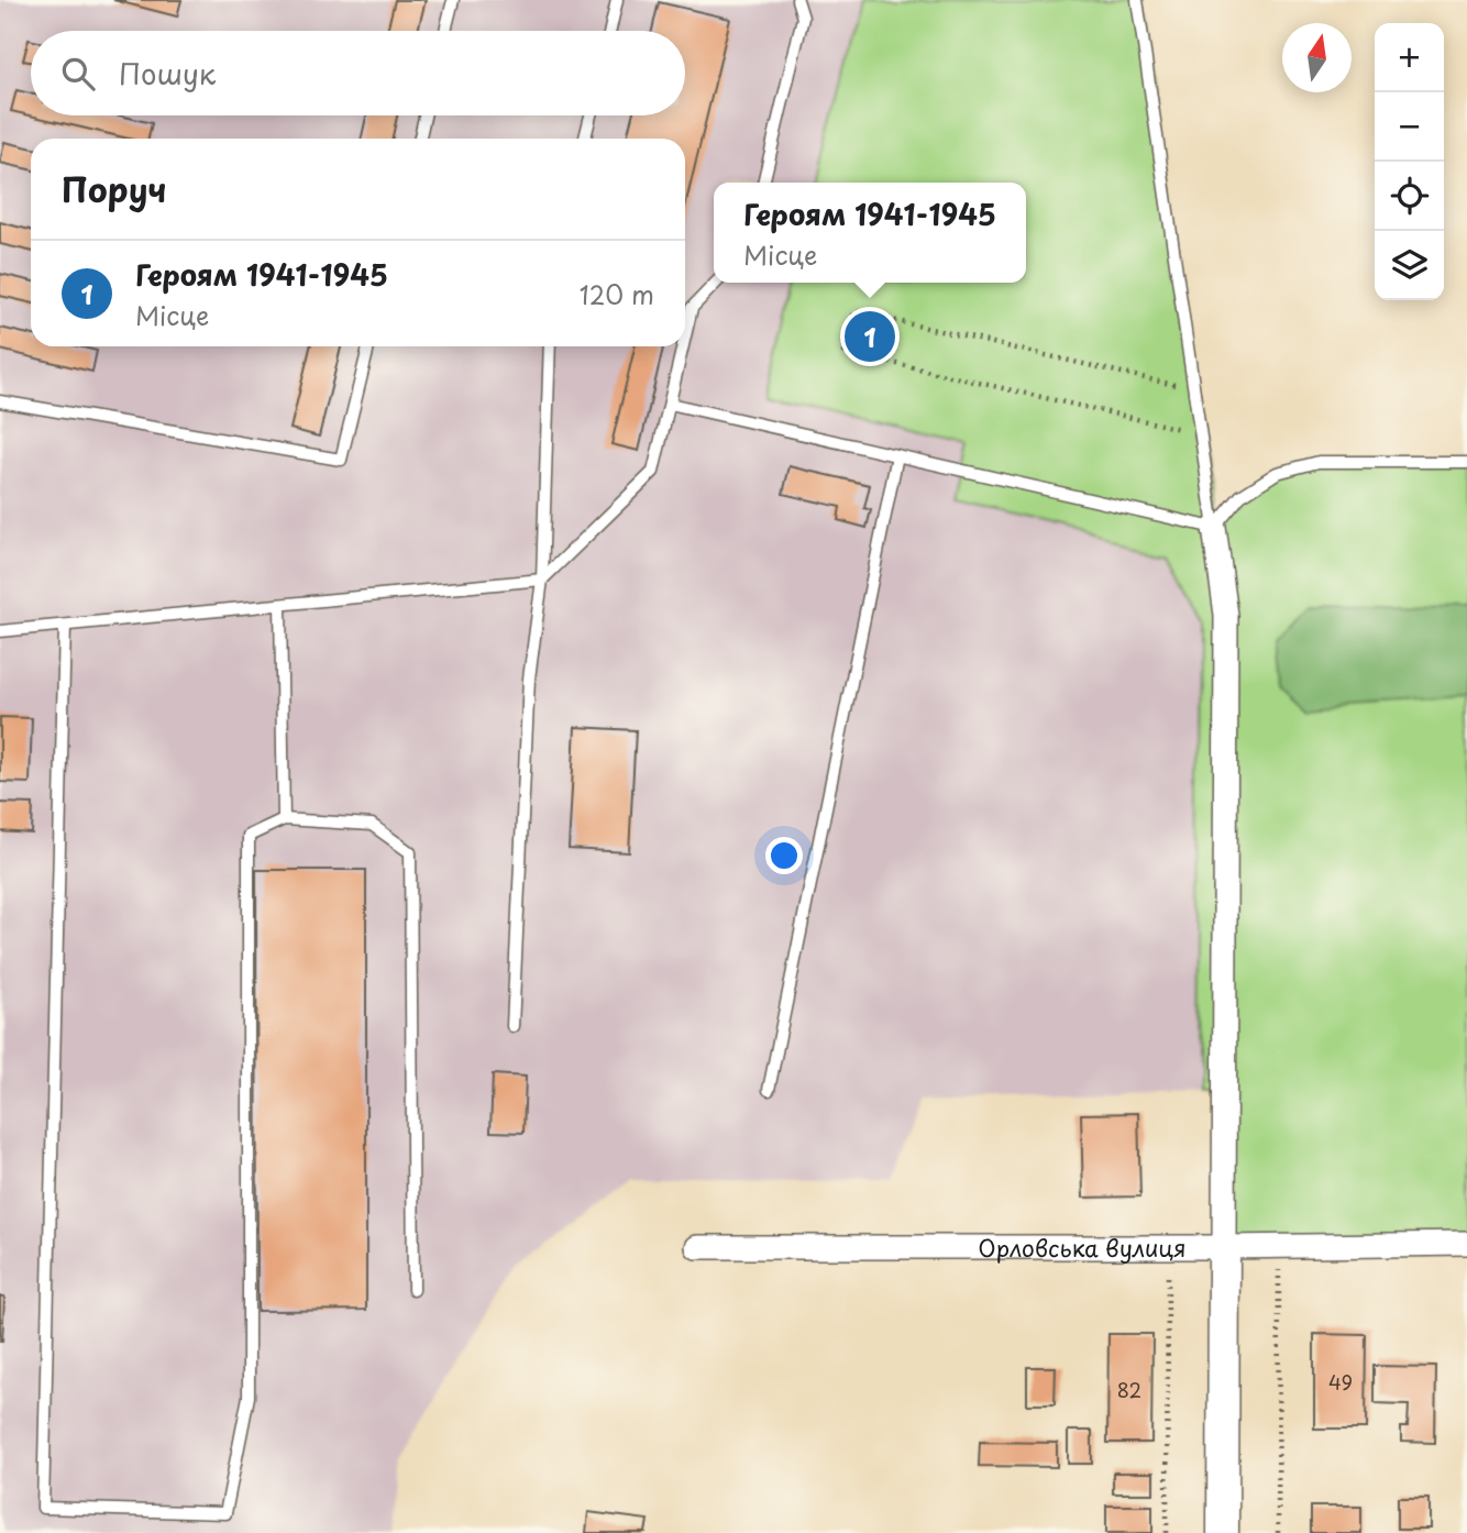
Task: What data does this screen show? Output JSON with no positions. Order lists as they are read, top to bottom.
{
  "streets": {
    "street": ["Орловська вулиця"]
  },
  "house_numbers": ["49", "82"],
  "north": "top",
  "page": {
    "map_buttons": ["+", "−"],
    "search": "Пошук",
    "heading": "Поруч",
    "popup": ["Героям 1941-1945", "Місце"],
    "list": [
      {
        "mark": "1",
        "name": "Героям 1941-1945",
        "note": "Місце",
        "value": "120 m"
      }
    ],
    "pins": "1"
  }
}
